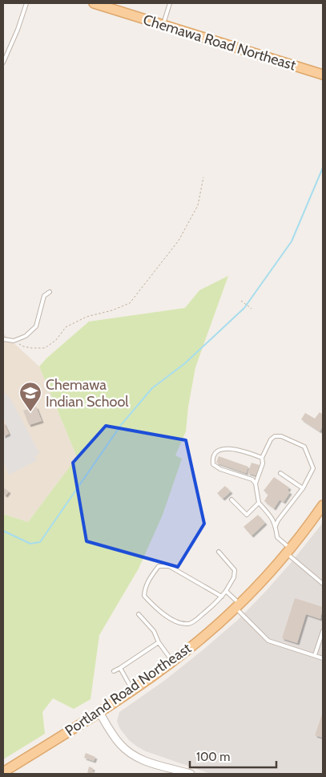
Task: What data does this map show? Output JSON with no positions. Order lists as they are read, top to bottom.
{
  "streets": {
    "main road": ["Chemawa Road Northeast", "Portland Road Northeast"]
  },
  "places": {
    "school or university": ["Chemawa Indian School"]
  },
  "scale_bar": "100 m"
}
